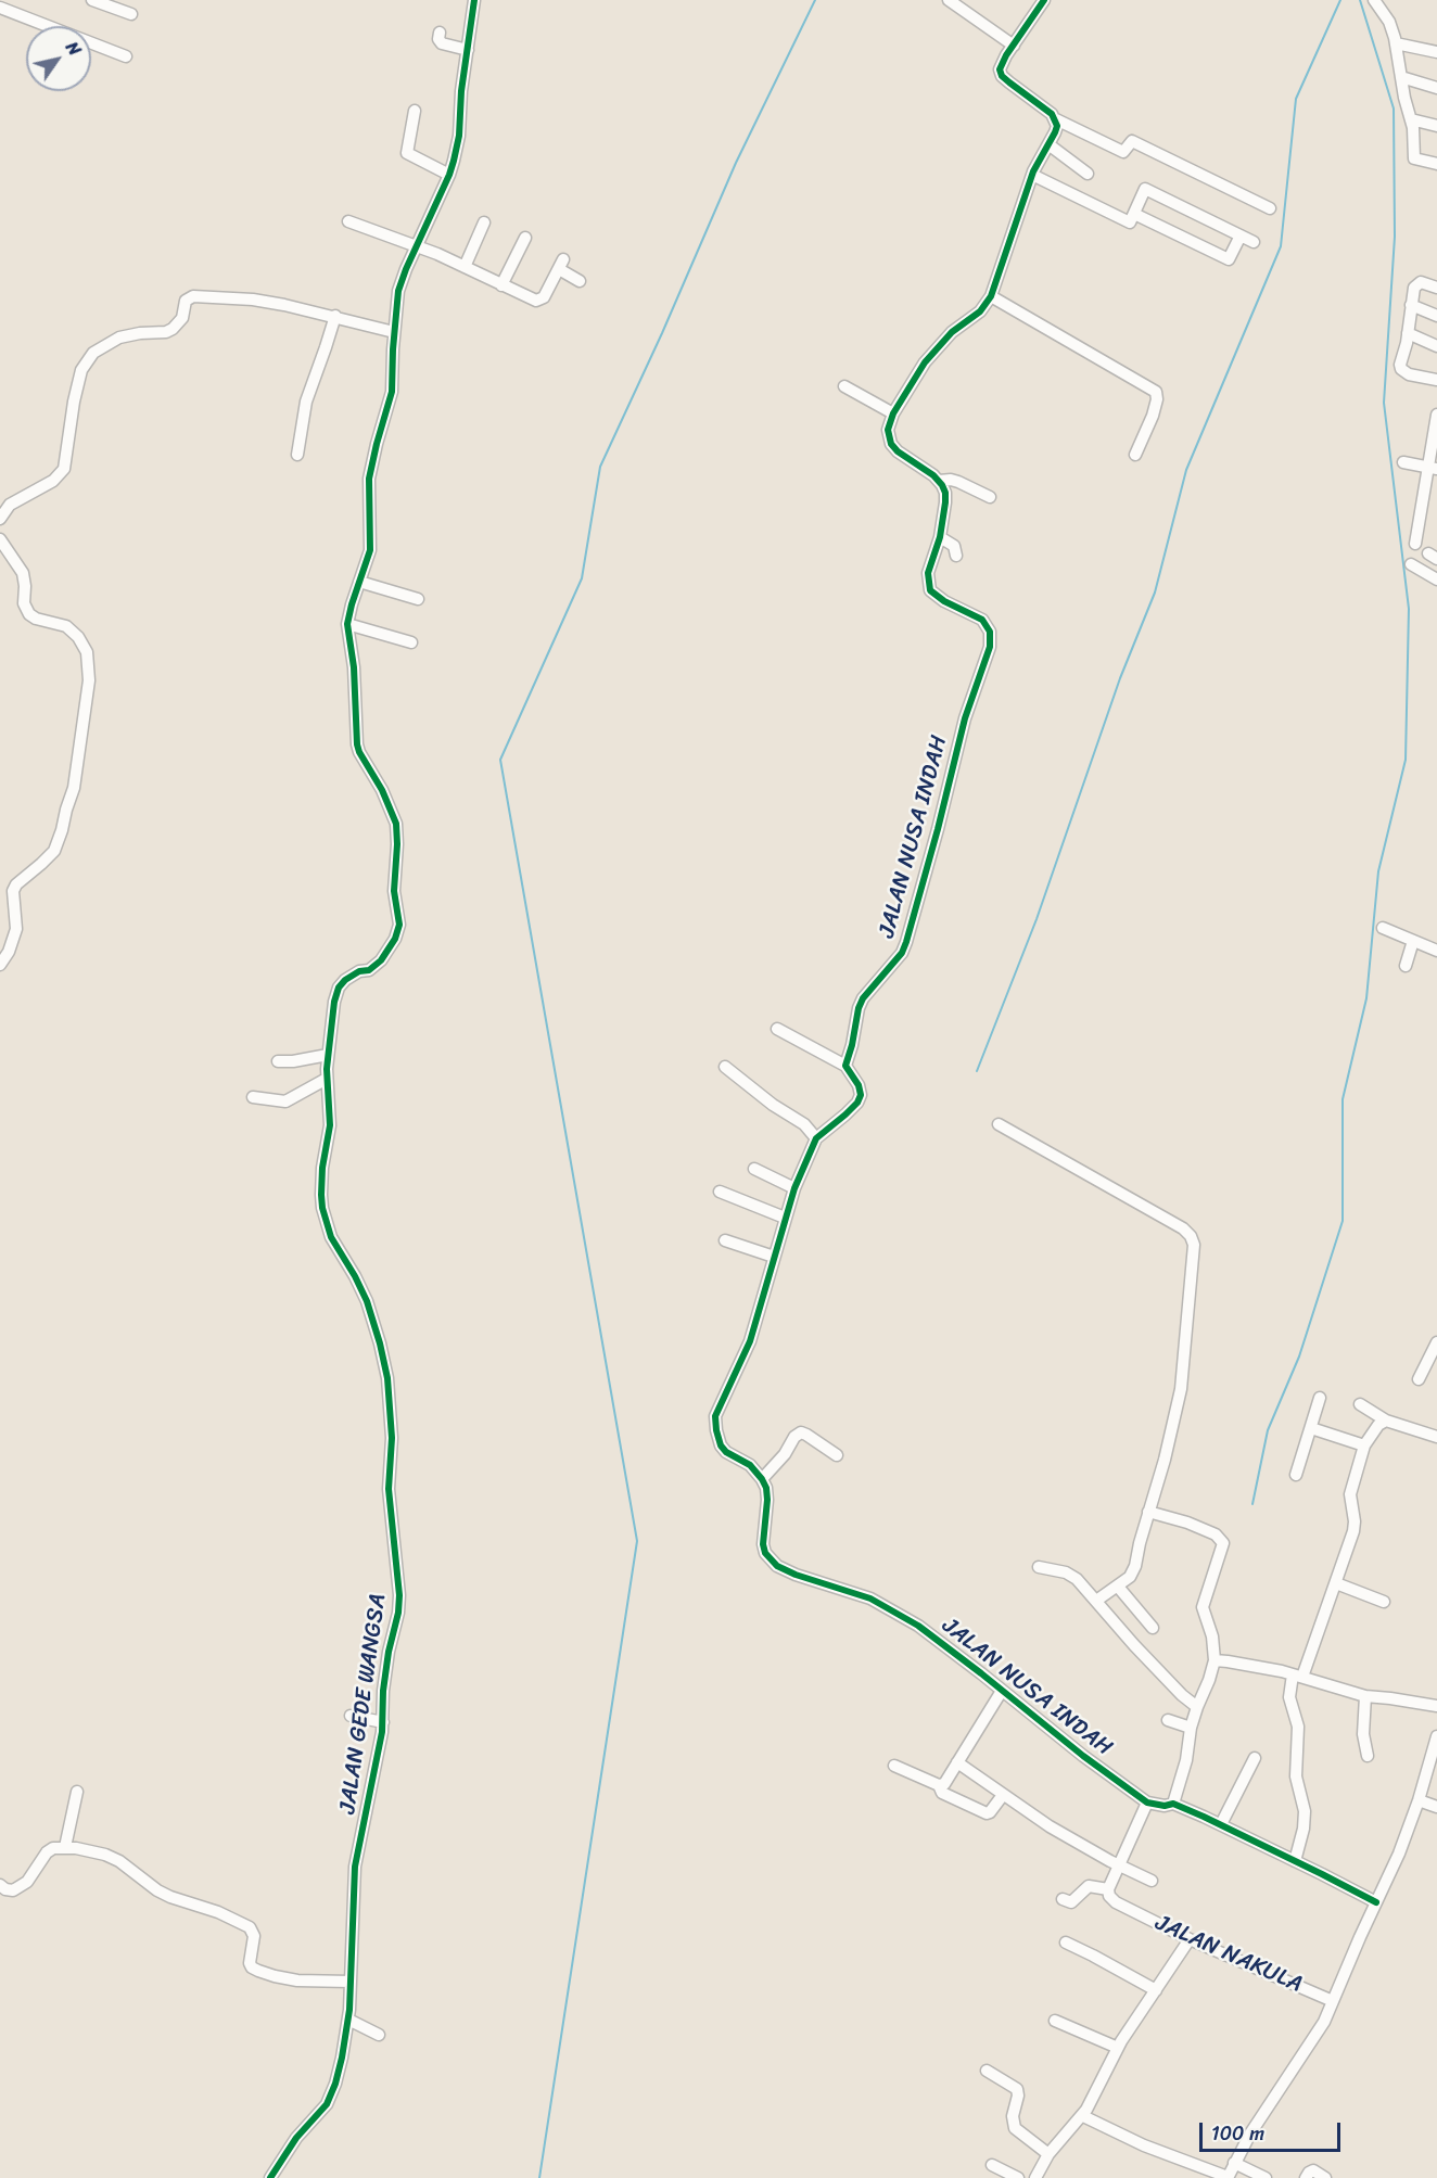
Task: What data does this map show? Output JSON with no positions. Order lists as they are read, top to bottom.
{
  "streets": {
    "street": ["JALAN NUSA INDAH", "JALAN GEDE WANGSA", "JALAN NAKULA"]
  },
  "scale_bar": "100 m",
  "north": "top right"
}
